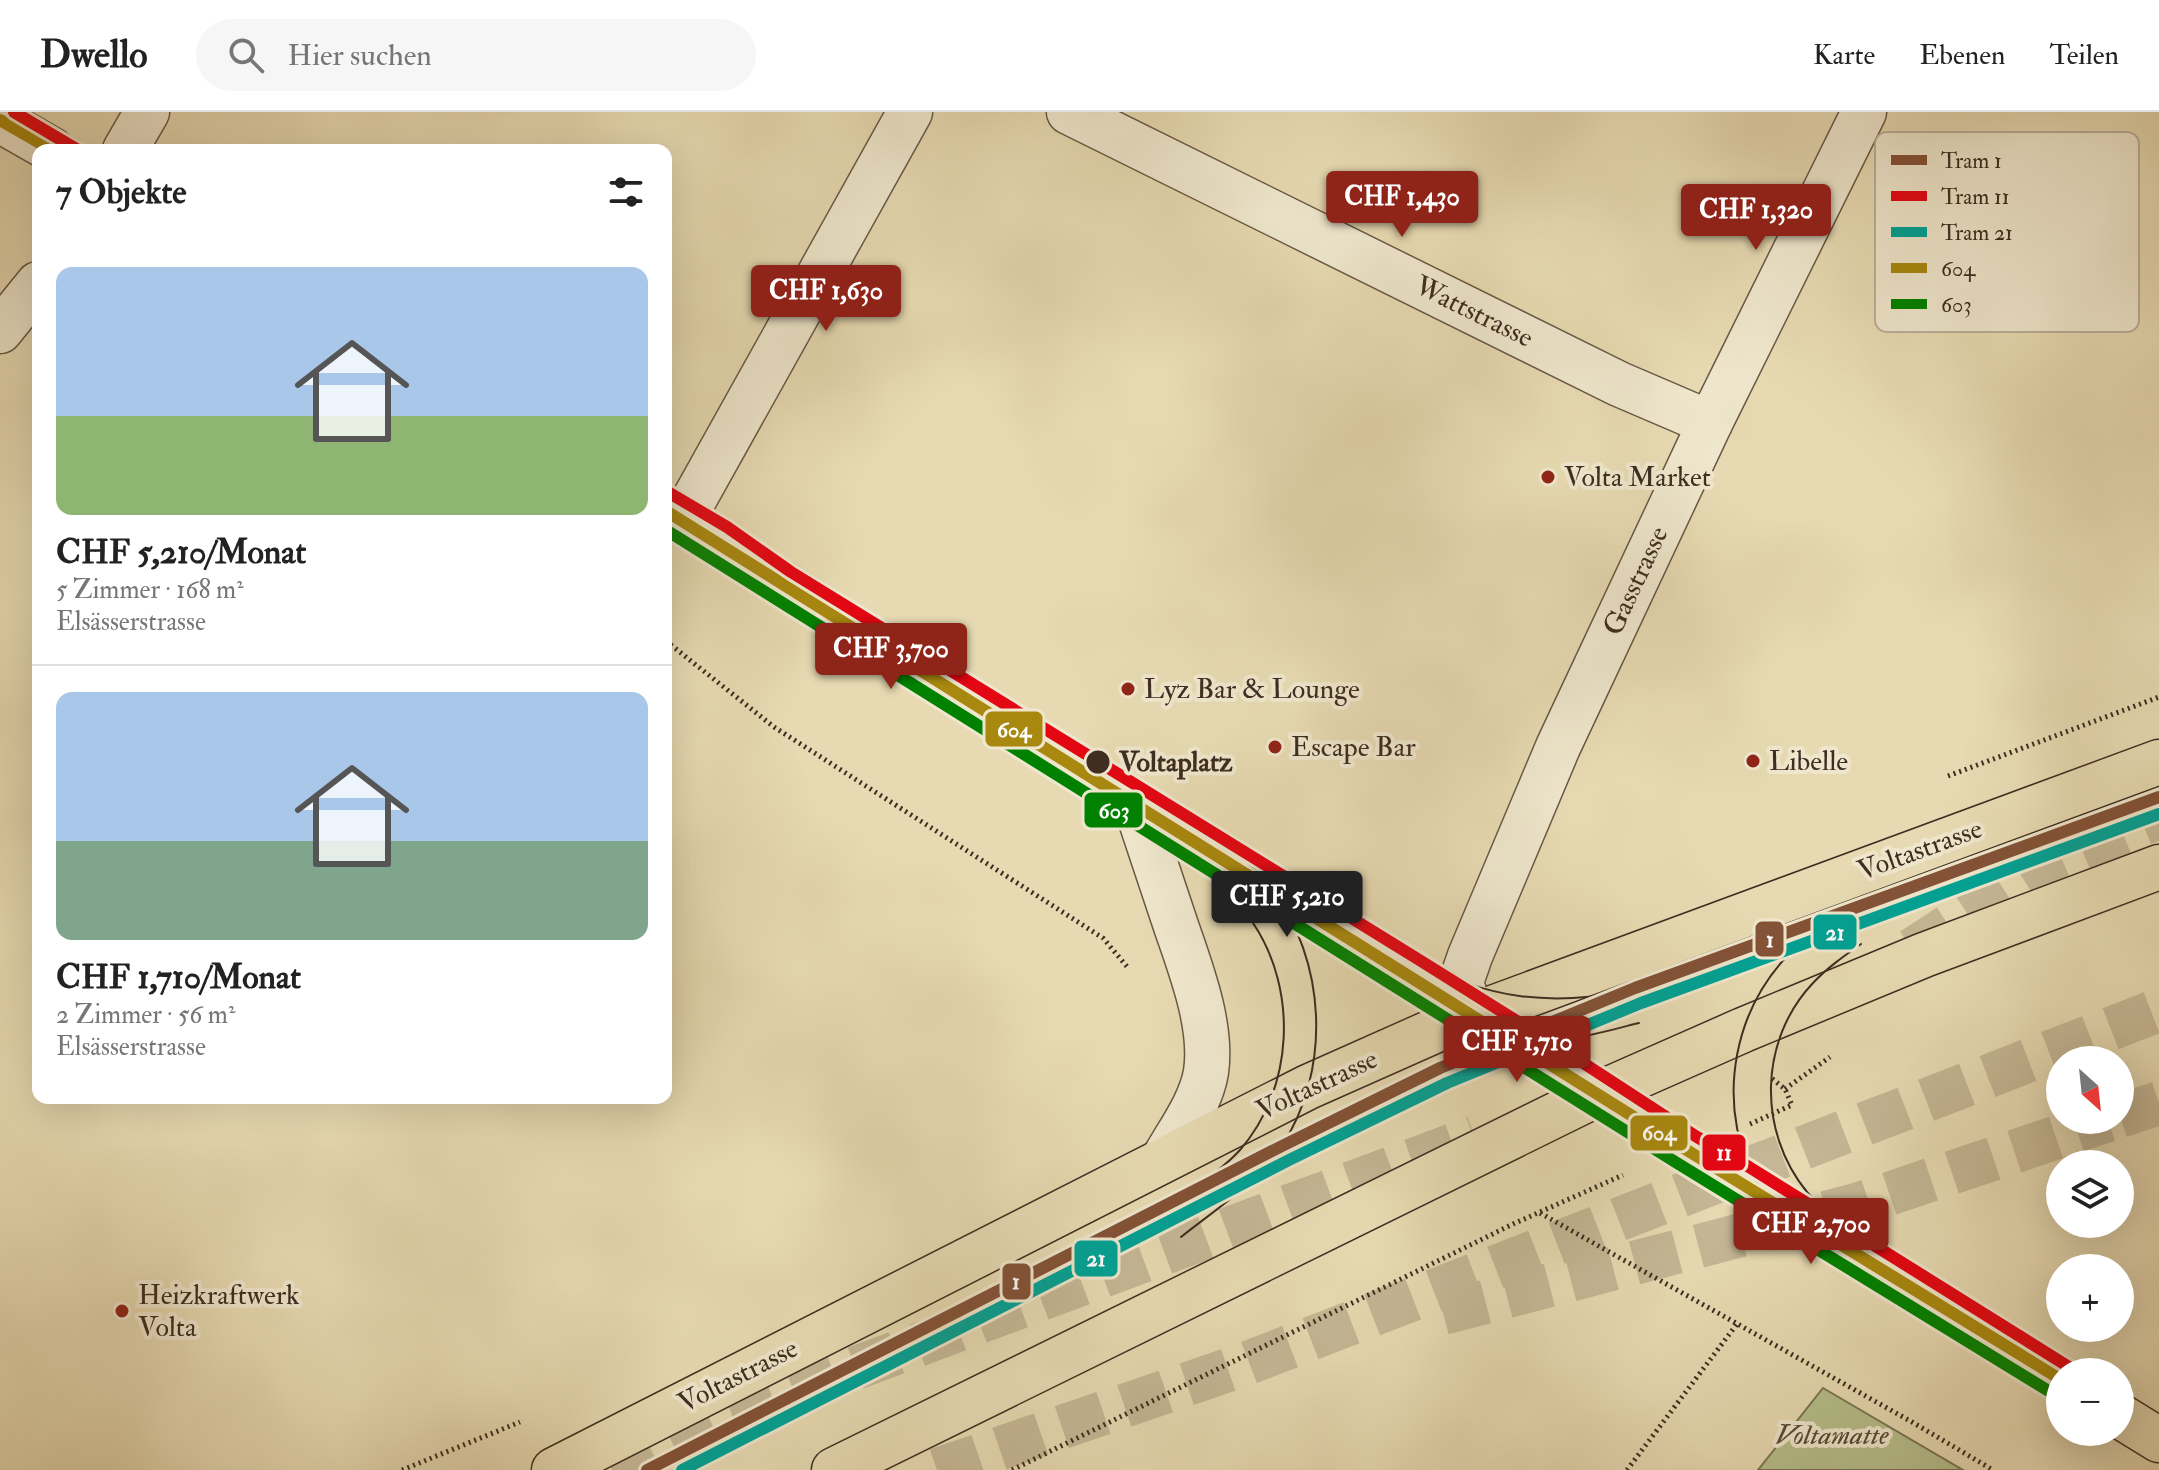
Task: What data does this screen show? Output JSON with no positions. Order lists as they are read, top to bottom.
{
  "streets": {
    "main road": ["Voltastrasse"],
    "street": ["Wattstrasse", "Gasstrasse"]
  },
  "crossings": [
    ["Wattstrasse", "Gasstrasse"],
    ["Gasstrasse", "Voltastrasse"]
  ],
  "parks": ["Voltamatte"],
  "places": [
    "Volta Market",
    "Lyz Bar & Lounge",
    "Escape Bar",
    "Libelle",
    "Voltaplatz",
    "Heizkraftwerk Volta"
  ],
  "lines": [
    "tram line 11",
    "transit line 604",
    "transit line 603",
    "tram line 1",
    "tram line 21"
  ],
  "legend": [
    "Tram 1",
    "Tram 11",
    "Tram 21",
    "604",
    "603"
  ],
  "north": "bottom right",
  "page": {
    "header": "Dwello",
    "search": "Hier suchen",
    "nav": ["Karte", "Ebenen", "Teilen"],
    "heading": "7 Objekte",
    "price": [
      "CHF 1,430",
      "CHF 1,320",
      "CHF 1,630",
      "CHF 3,700",
      "CHF 5,210",
      "CHF 1,710",
      "CHF 2,700"
    ],
    "list": [
      {
        "name": "CHF 5,210/Monat",
        "note": "5 Zimmer · 168 m² · Elsässerstrasse"
      },
      {
        "name": "CHF 1,710/Monat",
        "note": "2 Zimmer · 56 m² · Elsässerstrasse"
      }
    ],
    "map_buttons": ["+", "−"]
  }
}
